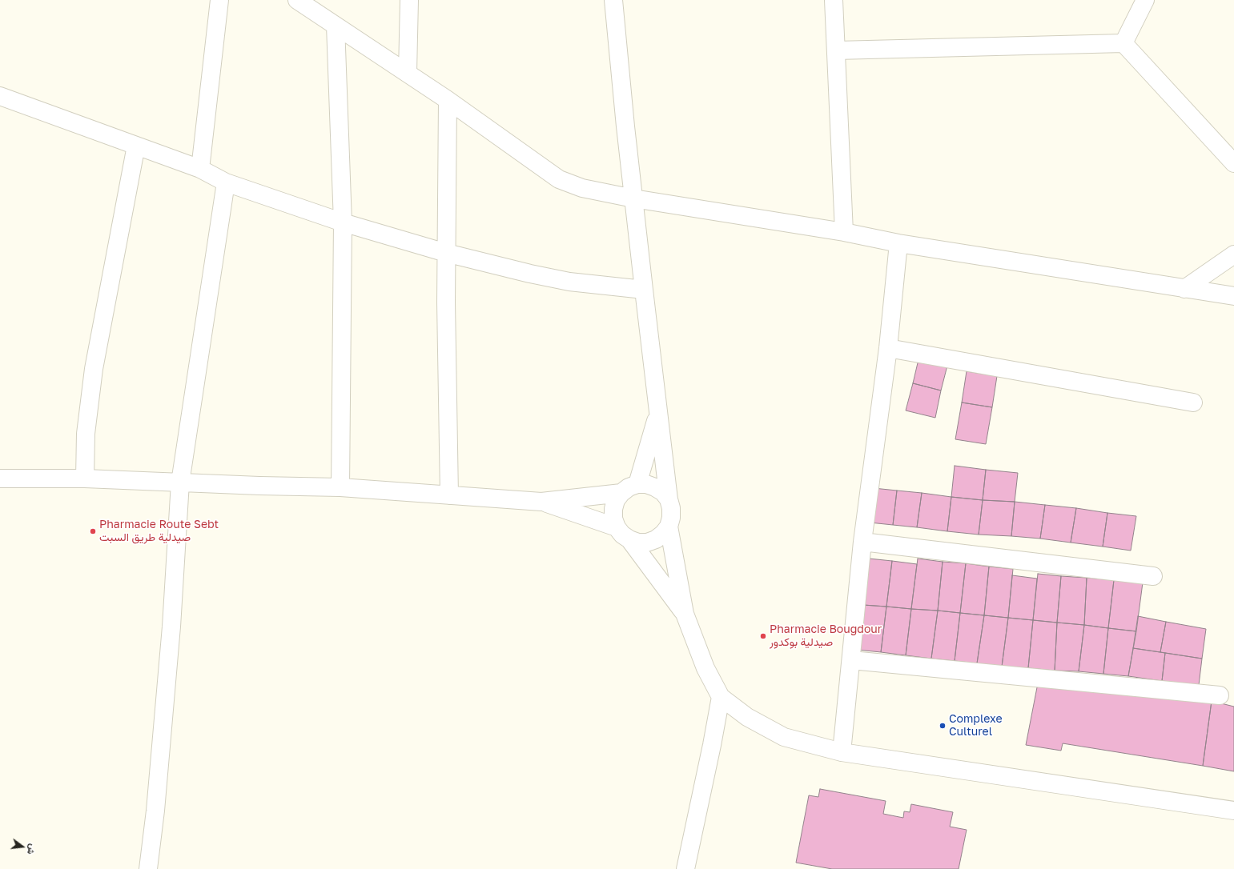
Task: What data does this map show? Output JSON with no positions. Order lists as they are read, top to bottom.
{
  "places": ["Pharmacie Route Sebt صيدلية طريق السبت", "Pharmacie Bougdour صيدلية بوكدور", "Complexe Culturel"],
  "north": "right"
}
